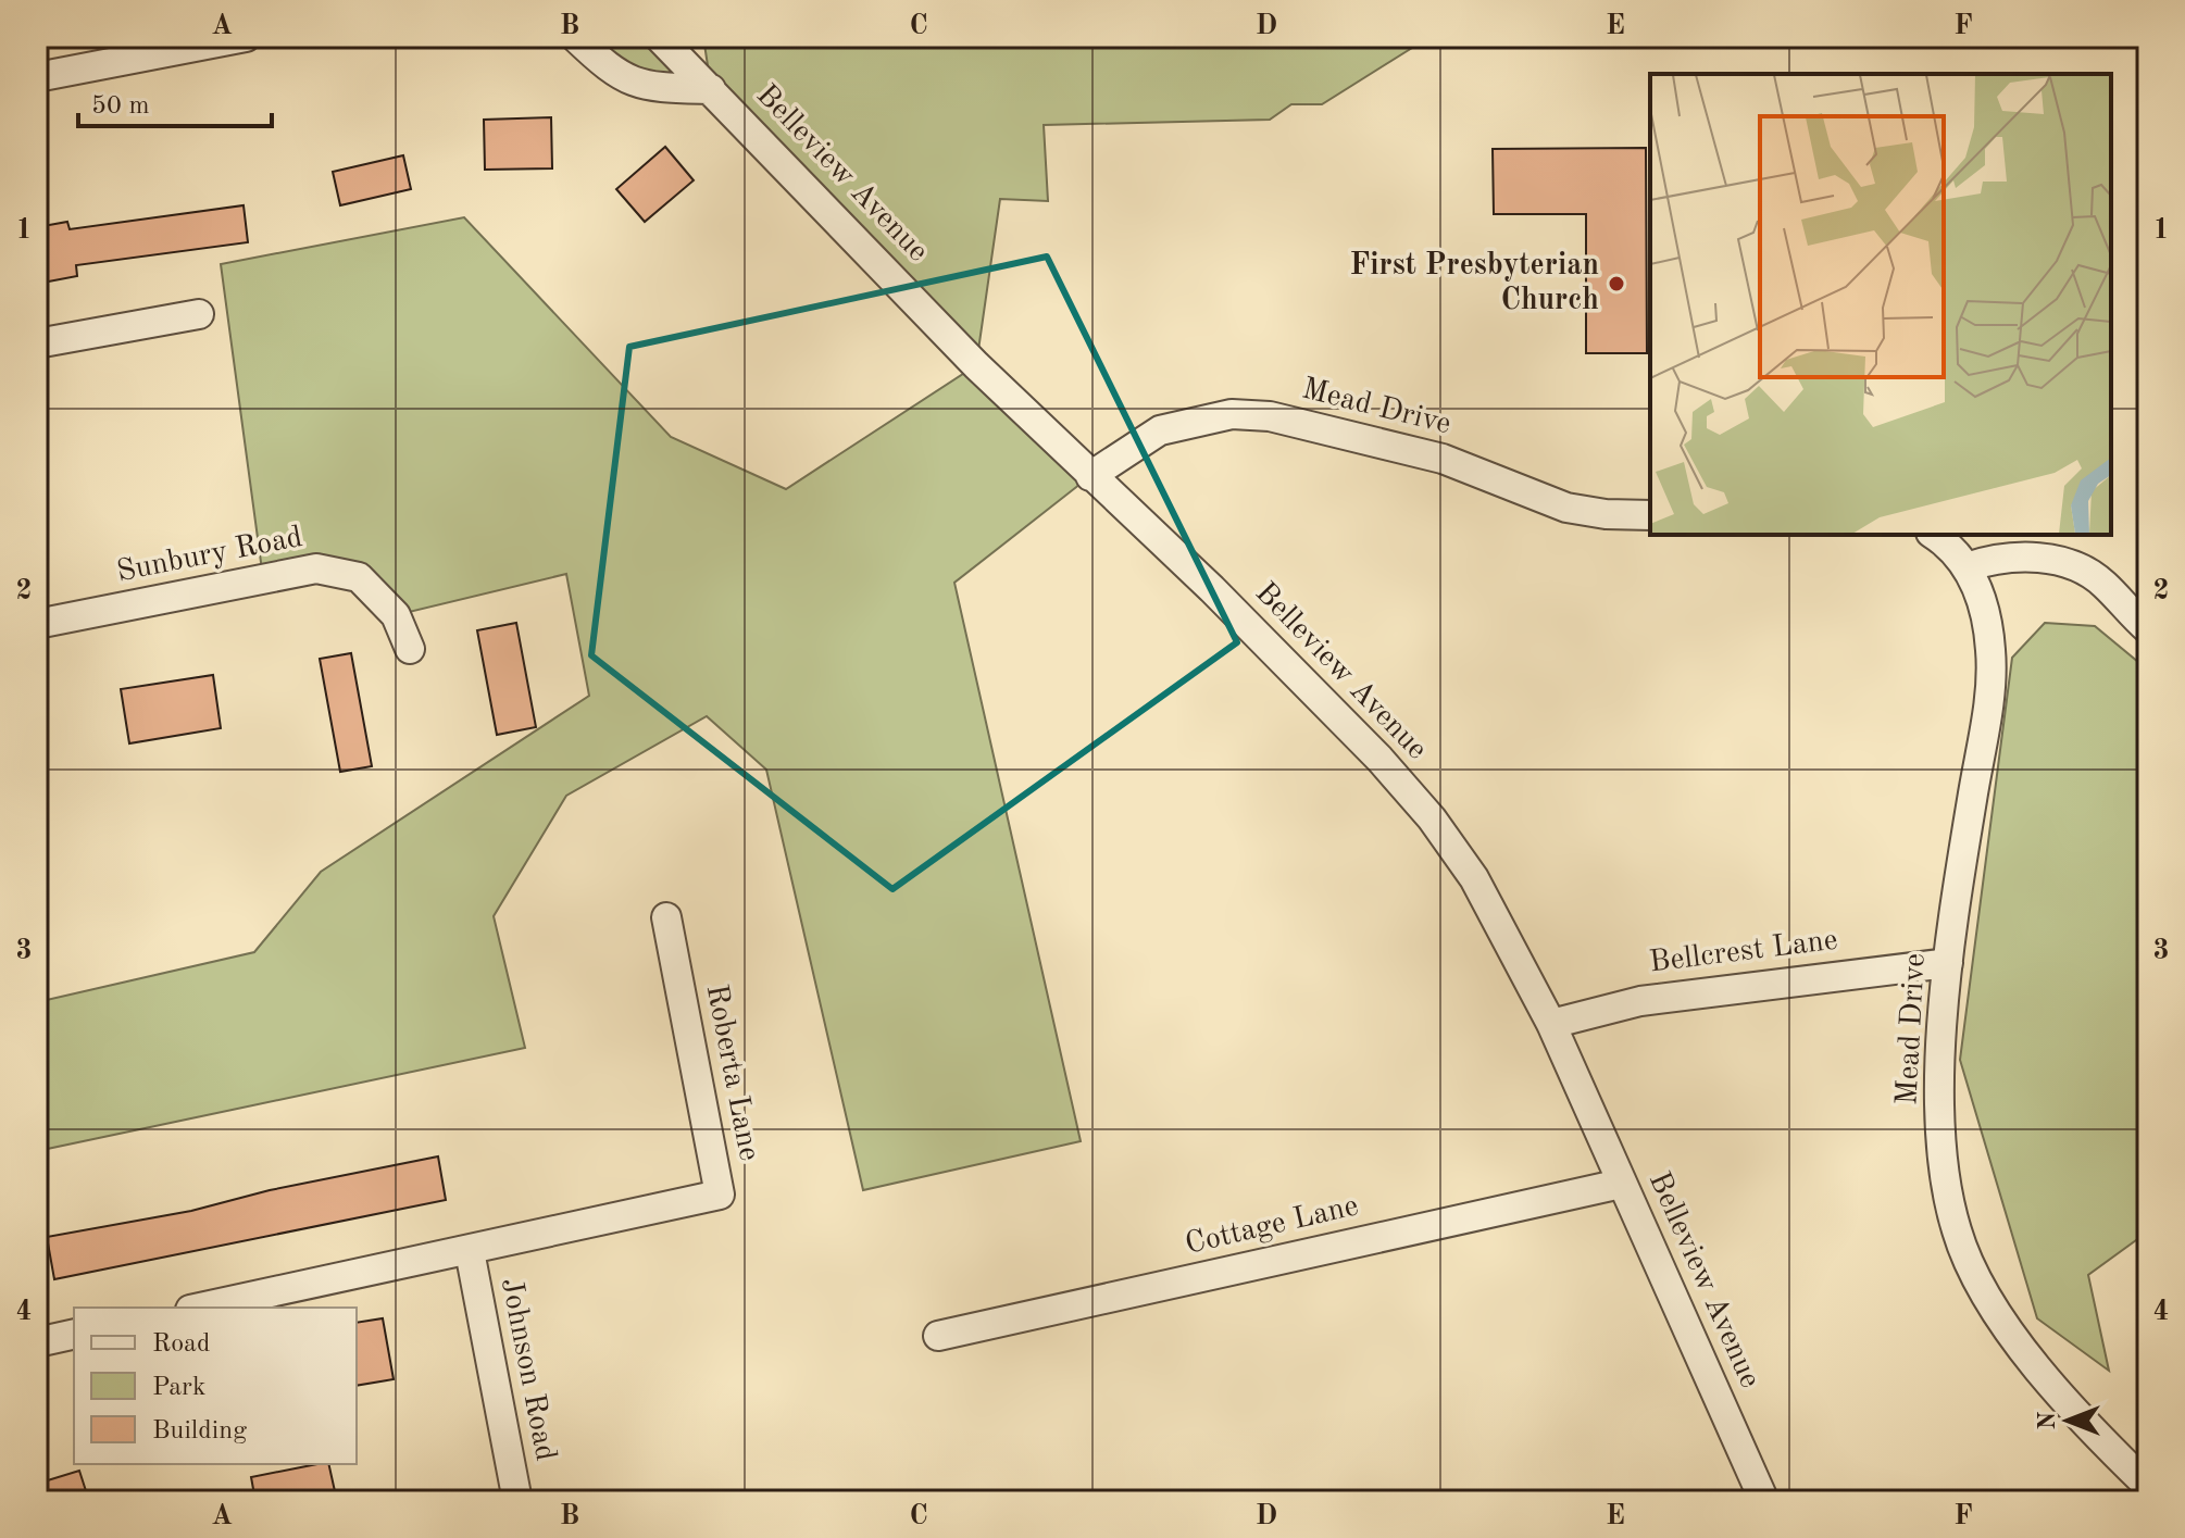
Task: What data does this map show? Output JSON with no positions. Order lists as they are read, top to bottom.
{
  "streets": {
    "street": [
      "Belleview Avenue",
      "Mead Drive",
      "Sunbury Road",
      "Bellcrest Lane",
      "Roberta Lane",
      "Cottage Lane",
      "Johnson Road"
    ]
  },
  "crossings": [
    ["Belleview Avenue", "Mead Drive"],
    ["Belleview Avenue", "Bellcrest Lane"],
    ["Belleview Avenue", "Cottage Lane"],
    ["Mead Drive", "Bellcrest Lane"],
    ["Roberta Lane", "Johnson Road"]
  ],
  "places": ["First Presbyterian Church"],
  "legend": ["Road", "Park", "Building"],
  "scale_bar": "50 m",
  "north": "left",
  "grid": {
    "columns": [
      "A",
      "B",
      "C",
      "D",
      "E",
      "F"
    ],
    "rows": [
      "1",
      "2",
      "3",
      "4"
    ]
  }
}
